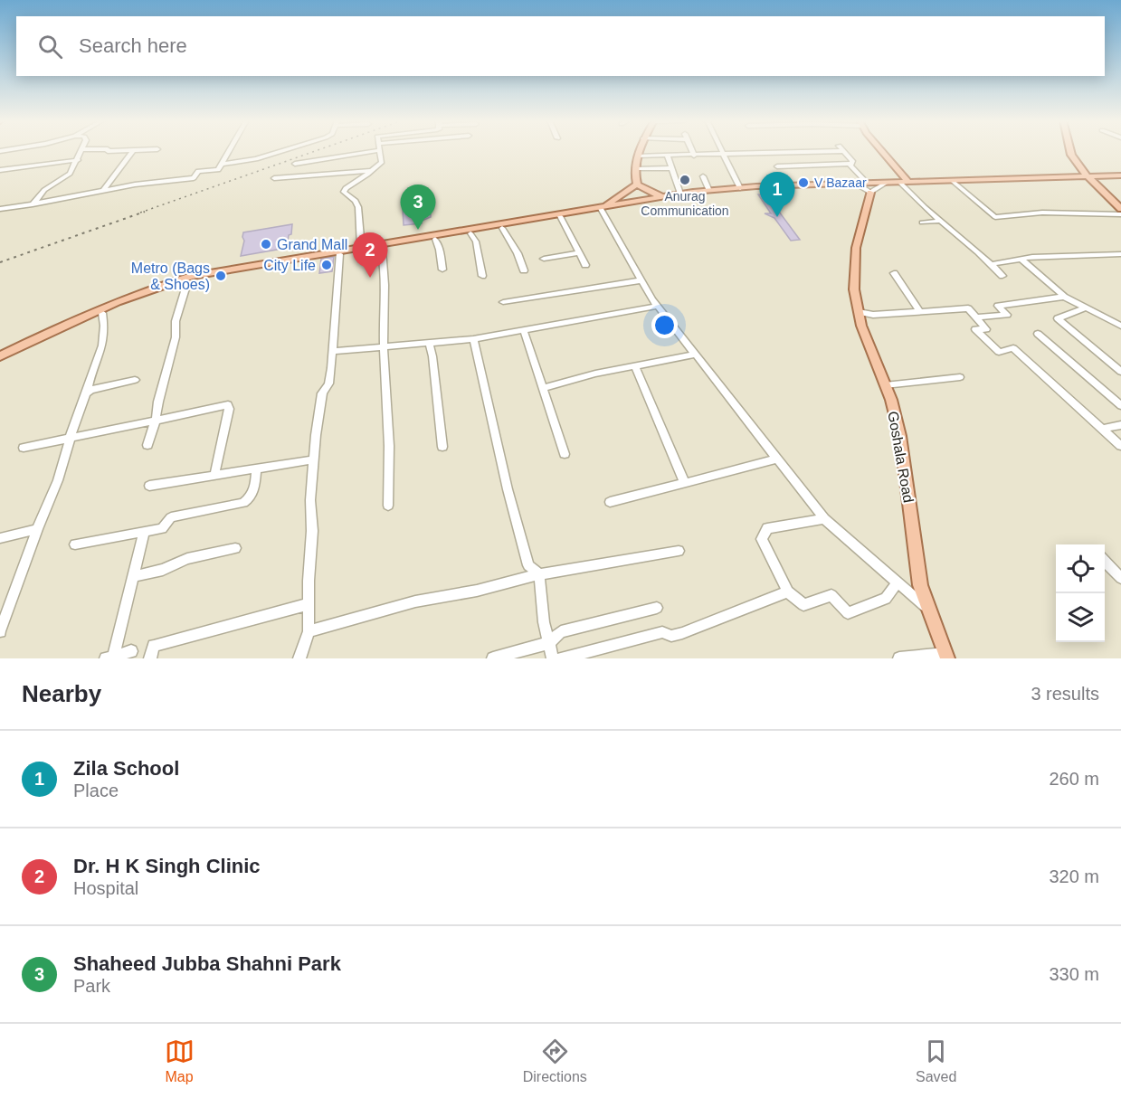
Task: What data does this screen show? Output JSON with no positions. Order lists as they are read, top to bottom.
{
  "streets": {
    "main road": ["Goshala Road"]
  },
  "places": [
    "Anurag Communication",
    "V Bazaar",
    "Grand Mall",
    "City Life",
    "Metro (Bags & Shoes)"
  ],
  "page": {
    "search": "Search here",
    "pins": ["1", "3", "2"],
    "heading": ["Nearby", "3 results"],
    "list": [
      {
        "mark": "1",
        "name": "Zila School",
        "note": "Place",
        "value": "260 m"
      },
      {
        "mark": "2",
        "name": "Dr. H K Singh Clinic",
        "note": "Hospital",
        "value": "320 m"
      },
      {
        "mark": "3",
        "name": "Shaheed Jubba Shahni Park",
        "note": "Park",
        "value": "330 m"
      }
    ],
    "nav": ["Map", "Directions", "Saved"]
  }
}
